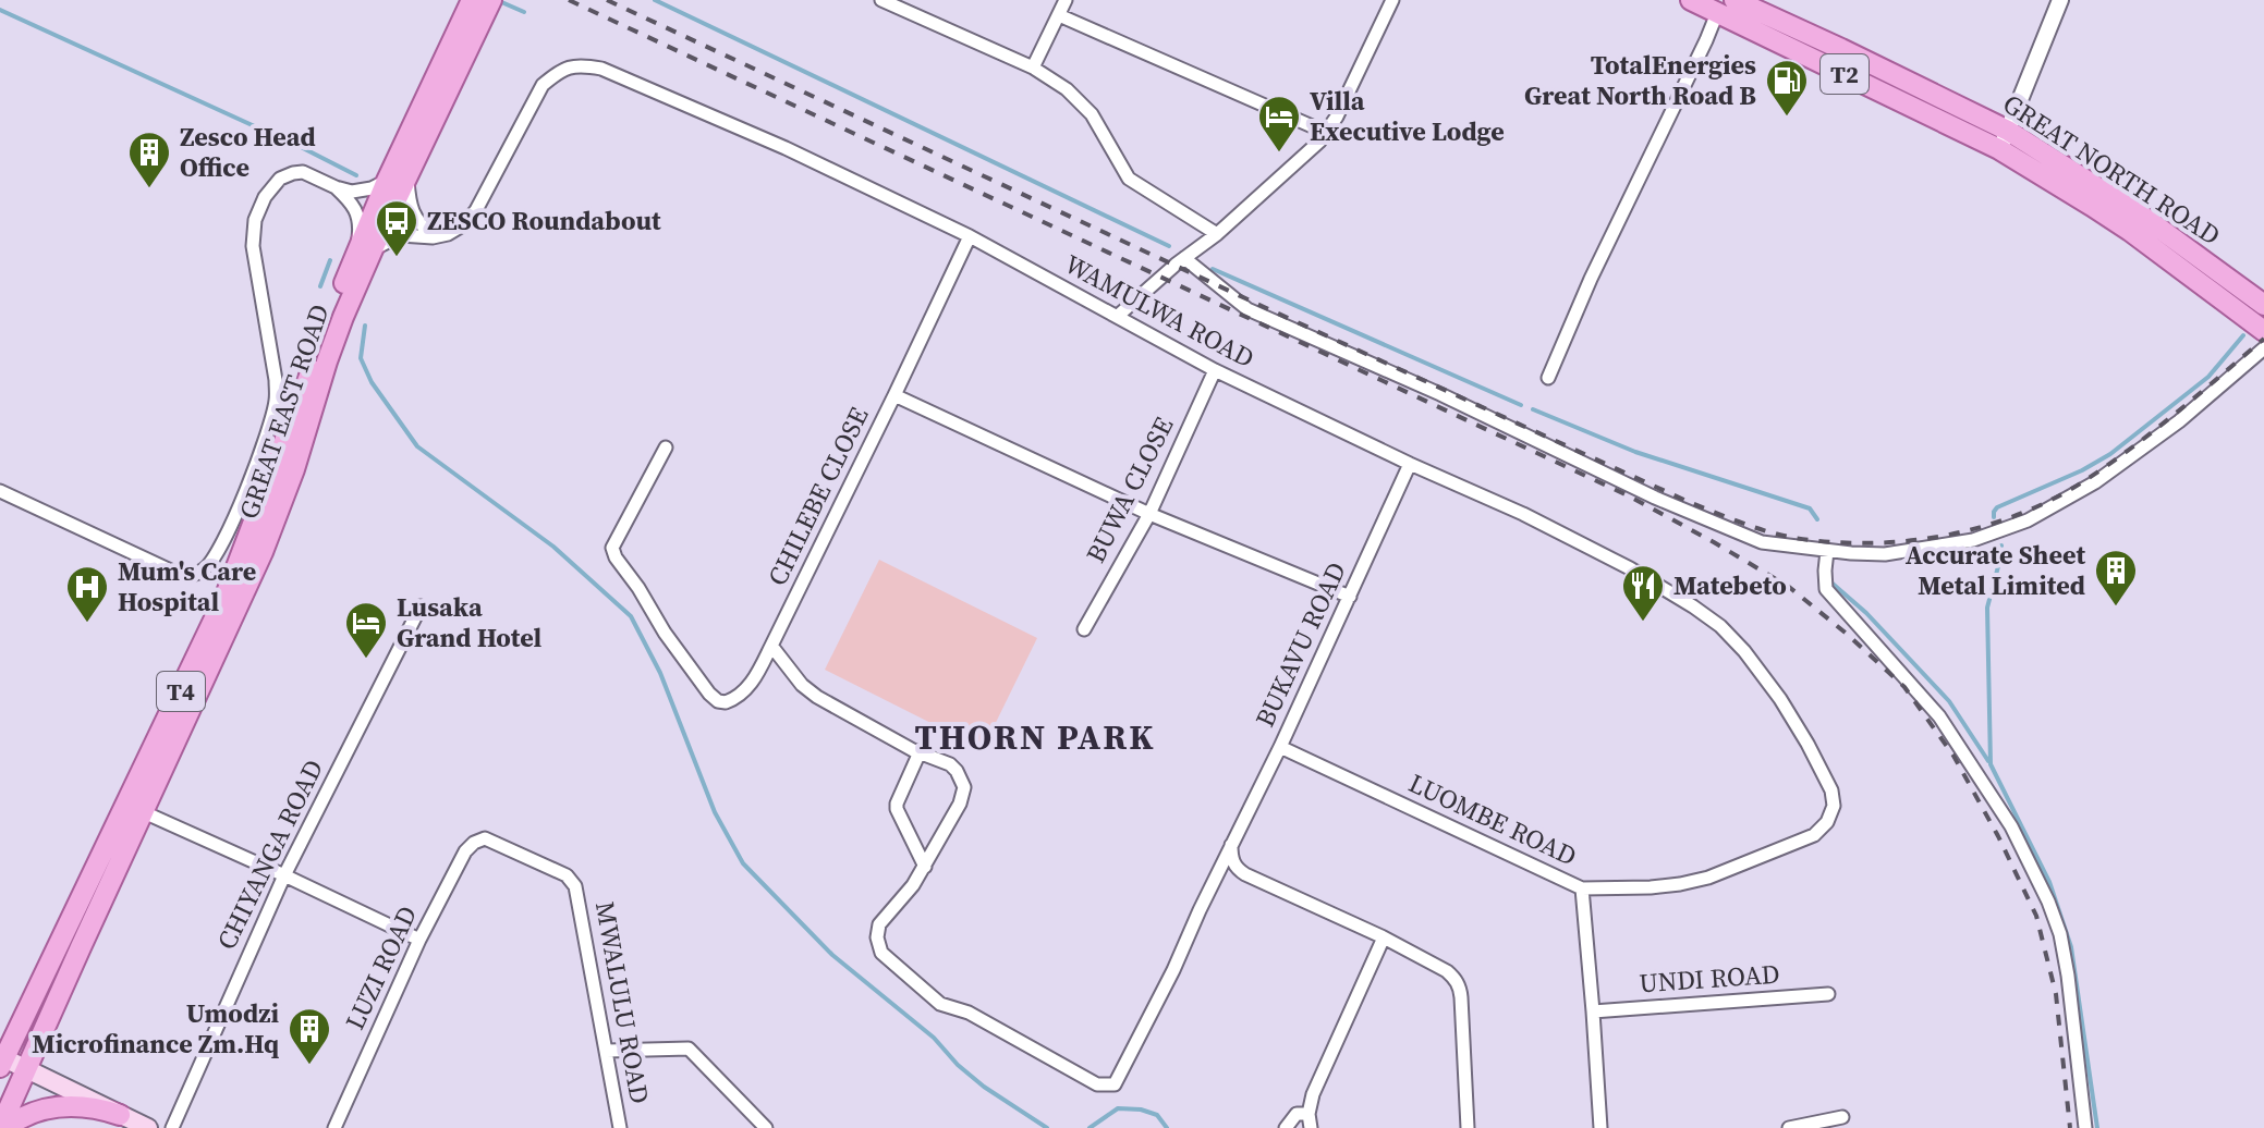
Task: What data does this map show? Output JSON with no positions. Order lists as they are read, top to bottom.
{
  "streets": {
    "main road": [
      "T2",
      "GREAT NORTH ROAD",
      "GREAT EAST ROAD",
      "T4"
    ],
    "street": [
      "WAMULWA ROAD",
      "BUWA CLOSE",
      "CHILEBE CLOSE",
      "BUKAVU ROAD",
      "LUOMBE ROAD",
      "CHIYANGA ROAD",
      "LUZI ROAD",
      "UNDI ROAD",
      "MWALULU ROAD"
    ]
  },
  "crossings": [
    ["WAMULWA ROAD", "GREAT EAST ROAD"],
    ["WAMULWA ROAD", "BUWA CLOSE"],
    ["WAMULWA ROAD", "CHILEBE CLOSE"],
    ["WAMULWA ROAD", "BUKAVU ROAD"],
    ["WAMULWA ROAD", "LUOMBE ROAD"],
    ["BUKAVU ROAD", "LUOMBE ROAD"],
    ["LUZI ROAD", "MWALULU ROAD"]
  ],
  "districts": ["THORN PARK"],
  "places": {
    "fuel station": ["TotalEnergies Great North Road B"],
    "hotel": ["Villa Executive Lodge", "Lusaka Grand Hotel"],
    "building": ["Zesco Head Office", "Accurate Sheet Metal Limited", "Umodzi Microfinance Zm.Hq"],
    "bus stop": ["ZESCO Roundabout"],
    "restaurant": ["Matebeto"],
    "hospital": ["Mum's Care Hospital"]
  }
}
